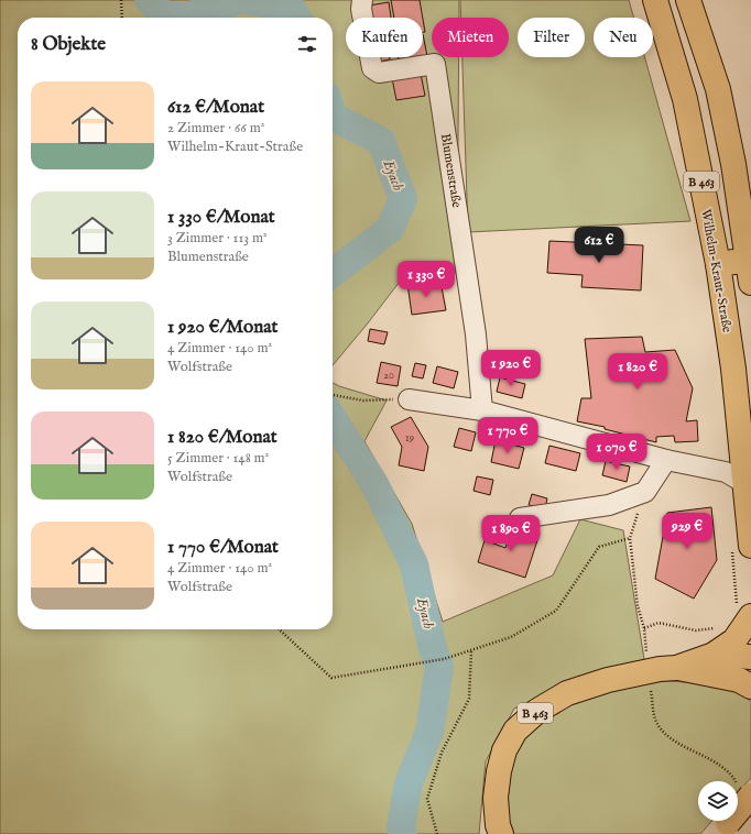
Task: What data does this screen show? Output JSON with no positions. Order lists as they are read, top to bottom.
{
  "streets": {
    "main road": ["B 463", "Wilhelm-Kraut-Straße"],
    "street": ["Blumenstraße"]
  },
  "water": ["Eyach"],
  "house_numbers": ["20", "19"],
  "page": {
    "chip": [
      "Kaufen",
      "Mieten",
      "Filter",
      "Neu"
    ],
    "heading": "8 Objekte",
    "list": [
      {
        "name": "612 €/Monat",
        "note": "2 Zimmer · 66 m² · Wilhelm-Kraut-Straße"
      },
      {
        "name": "1 330 €/Monat",
        "note": "3 Zimmer · 113 m² · Blumenstraße"
      },
      {
        "name": "1 920 €/Monat",
        "note": "4 Zimmer · 140 m² · Wolfstraße"
      },
      {
        "name": "1 820 €/Monat",
        "note": "5 Zimmer · 148 m² · Wolfstraße"
      },
      {
        "name": "1 770 €/Monat",
        "note": "4 Zimmer · 140 m² · Wolfstraße"
      }
    ],
    "price": [
      "612 €",
      "1 330 €",
      "1 920 €",
      "1 820 €",
      "1 770 €",
      "1 070 €",
      "929 €",
      "1 890 €"
    ]
  }
}
